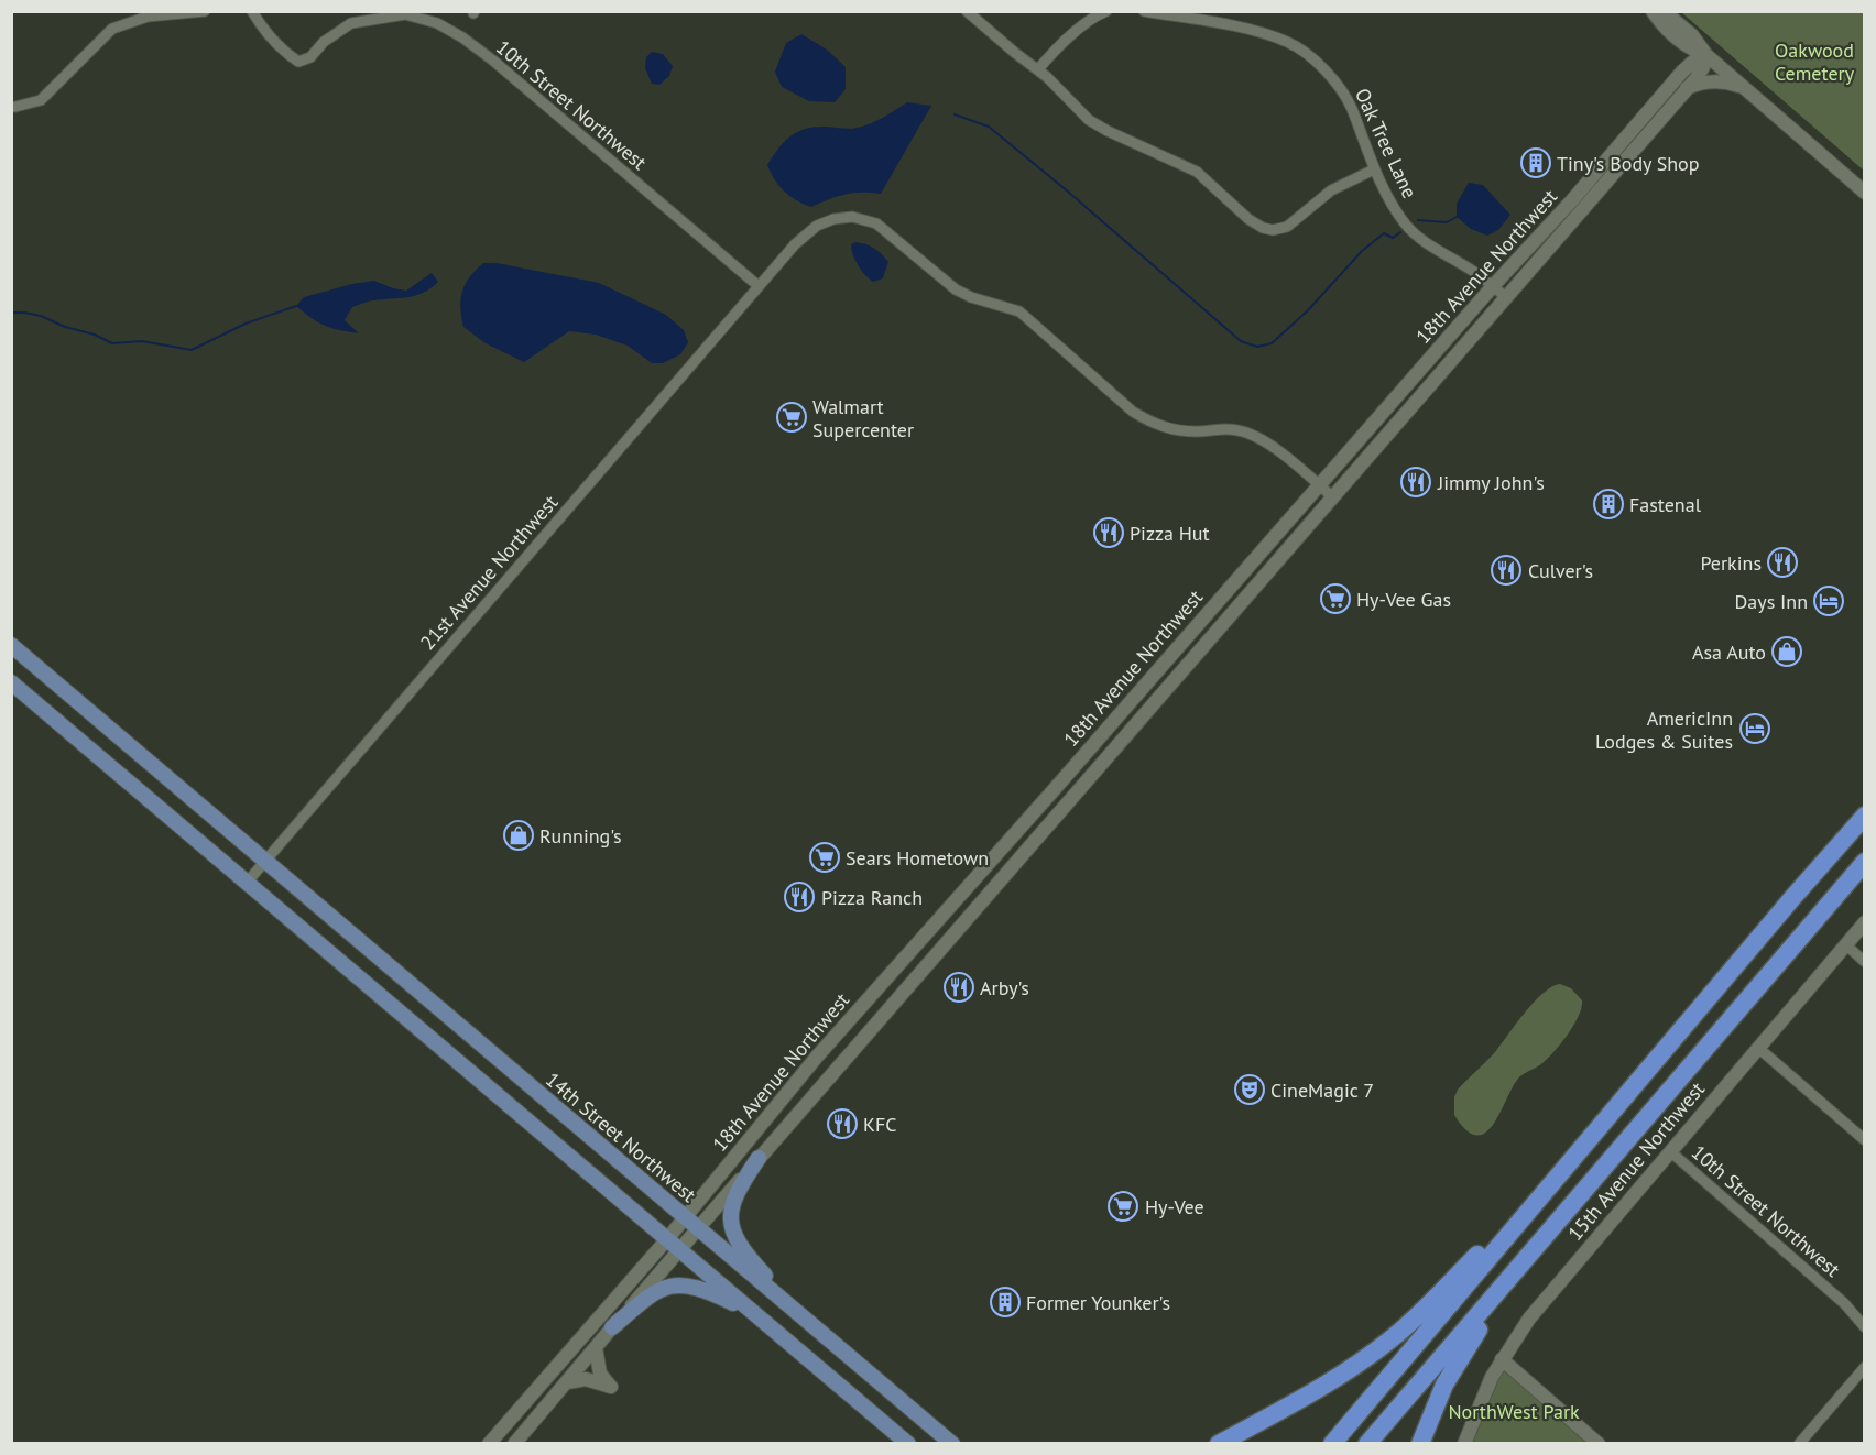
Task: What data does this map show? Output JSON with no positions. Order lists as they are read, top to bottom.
{
  "streets": {
    "main road": ["14th Street Northwest"],
    "street": [
      "10th Street Northwest",
      "Oak Tree Lane",
      "18th Avenue Northwest",
      "21st Avenue Northwest",
      "15th Avenue Northwest"
    ]
  },
  "crossings": [
    ["10th Street Northwest", "21st Avenue Northwest"],
    ["10th Street Northwest", "15th Avenue Northwest"],
    ["Oak Tree Lane", "18th Avenue Northwest"],
    ["18th Avenue Northwest", "21st Avenue Northwest"],
    ["18th Avenue Northwest", "14th Street Northwest"],
    ["21st Avenue Northwest", "14th Street Northwest"]
  ],
  "parks": ["Oakwood Cemetery", "NorthWest Park"],
  "places": {
    "building": ["Tiny's Body Shop", "Fastenal", "Former Younker's"],
    "supermarket": [
      "Walmart Supercenter",
      "Hy-Vee Gas",
      "Sears Hometown",
      "Hy-Vee"
    ],
    "restaurant": [
      "Jimmy John's",
      "Pizza Hut",
      "Perkins",
      "Culver's",
      "Pizza Ranch",
      "Arby's",
      "KFC"
    ],
    "hotel": ["Days Inn", "AmericInn Lodges & Suites"],
    "shop": ["Asa Auto", "Running's"],
    "theatre": ["CineMagic 7"]
  }
}
